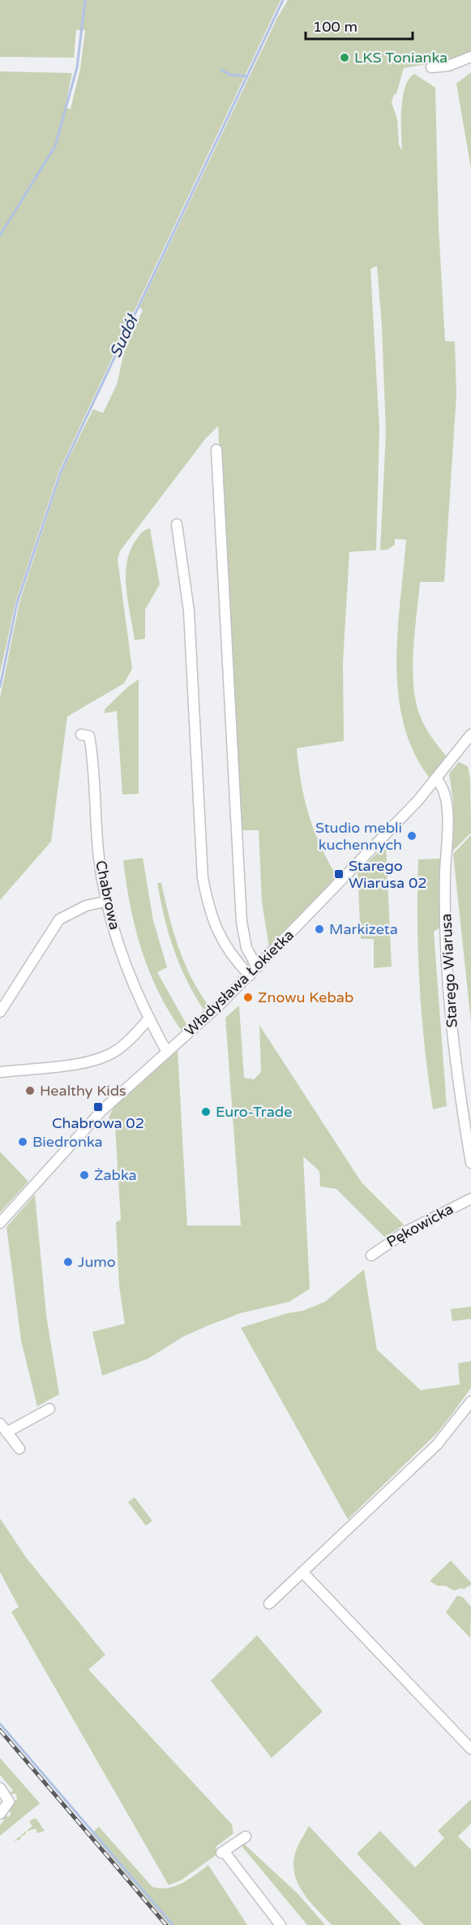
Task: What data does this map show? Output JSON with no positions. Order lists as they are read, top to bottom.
{
  "streets": {
    "street": [
      "Chabrowa",
      "Starego Wiarusa",
      "Władysława Łokietka",
      "Pękowicka"
    ]
  },
  "crossings": [
    ["Chabrowa", "Władysława Łokietka"],
    ["Starego Wiarusa", "Władysława Łokietka"]
  ],
  "water": ["Sudół"],
  "places": {
    "other": [
      "LKS Tonianka",
      "Studio mebli kuchennych",
      "Markizeta",
      "Znowu Kebab",
      "Healthy Kids",
      "Euro-Trade",
      "Biedronka",
      "Żabka",
      "Jumo"
    ],
    "transit": ["Starego Wiarusa 02", "Chabrowa 02"]
  },
  "scale_bar": "100 m"
}
